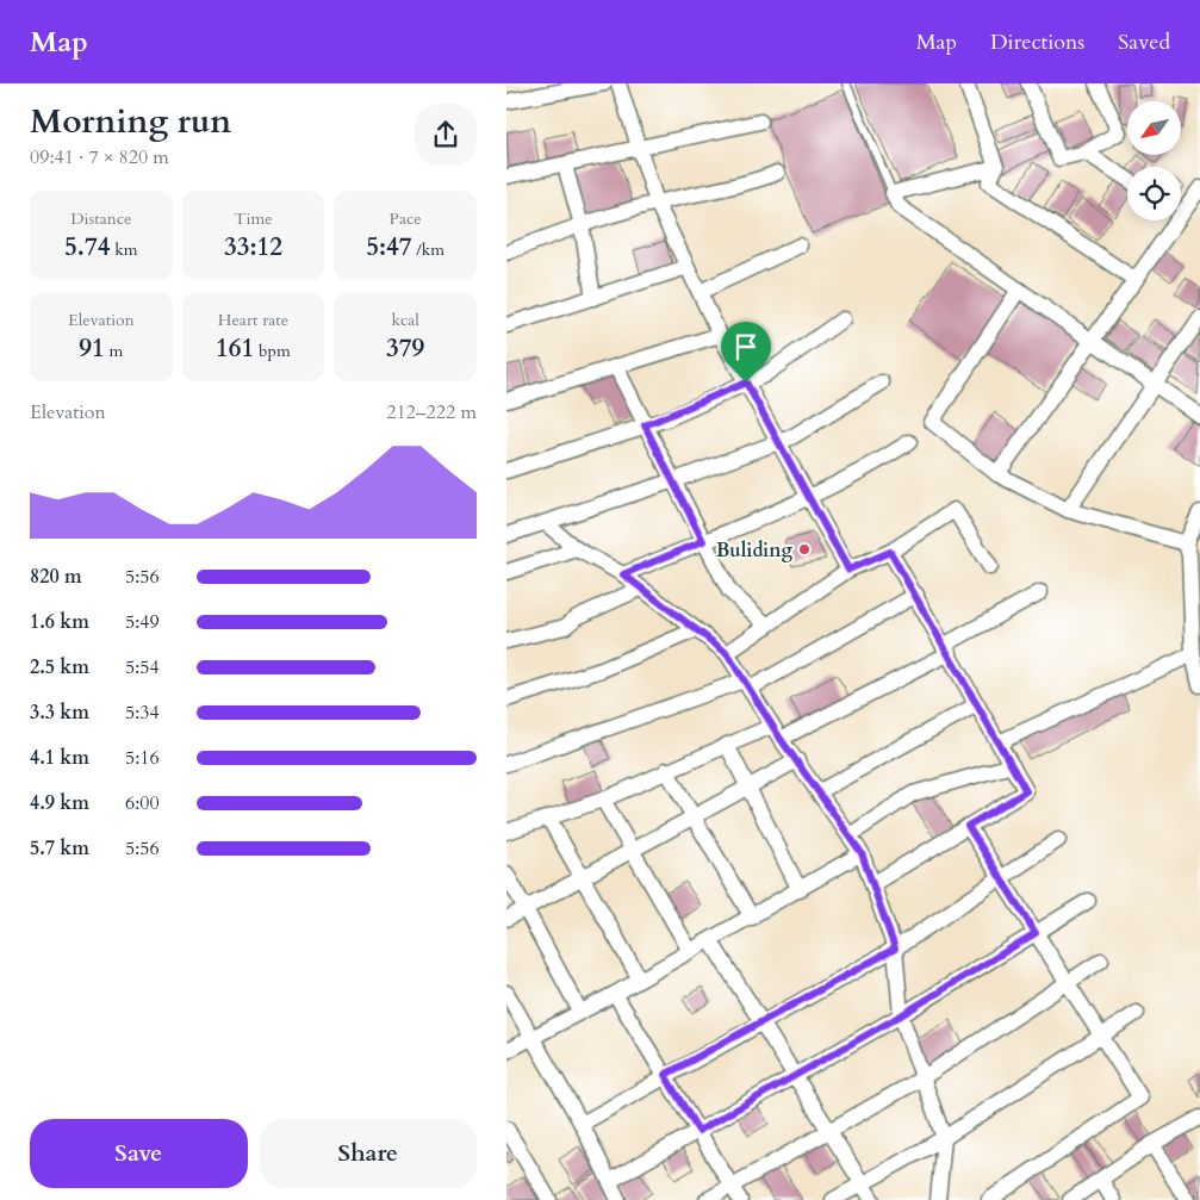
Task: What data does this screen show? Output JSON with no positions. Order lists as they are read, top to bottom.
{
  "places": ["Buliding"],
  "north": "bottom left",
  "page": {
    "header": "Map",
    "nav": ["Map", "Directions", "Saved"],
    "heading": ["Morning run", "09:41 · 7 × 820 m"],
    "stats": [
      ["Distance", "5.74 km"],
      ["Time", "33:12"],
      ["Pace", "5:47 /km"],
      ["Elevation", "91 m"],
      ["Heart rate", "161 bpm"],
      ["kcal", "379"]
    ],
    "chart": ["Elevation", "212–222 m"],
    "list": [
      {
        "name": "820 m",
        "note": "5:56"
      },
      {
        "name": "1.6 km",
        "note": "5:49"
      },
      {
        "name": "2.5 km",
        "note": "5:54"
      },
      {
        "name": "3.3 km",
        "note": "5:34"
      },
      {
        "name": "4.1 km",
        "note": "5:16"
      },
      {
        "name": "4.9 km",
        "note": "6:00"
      },
      {
        "name": "5.7 km",
        "note": "5:56"
      }
    ],
    "buttons": ["Save", "Share"]
  }
}
